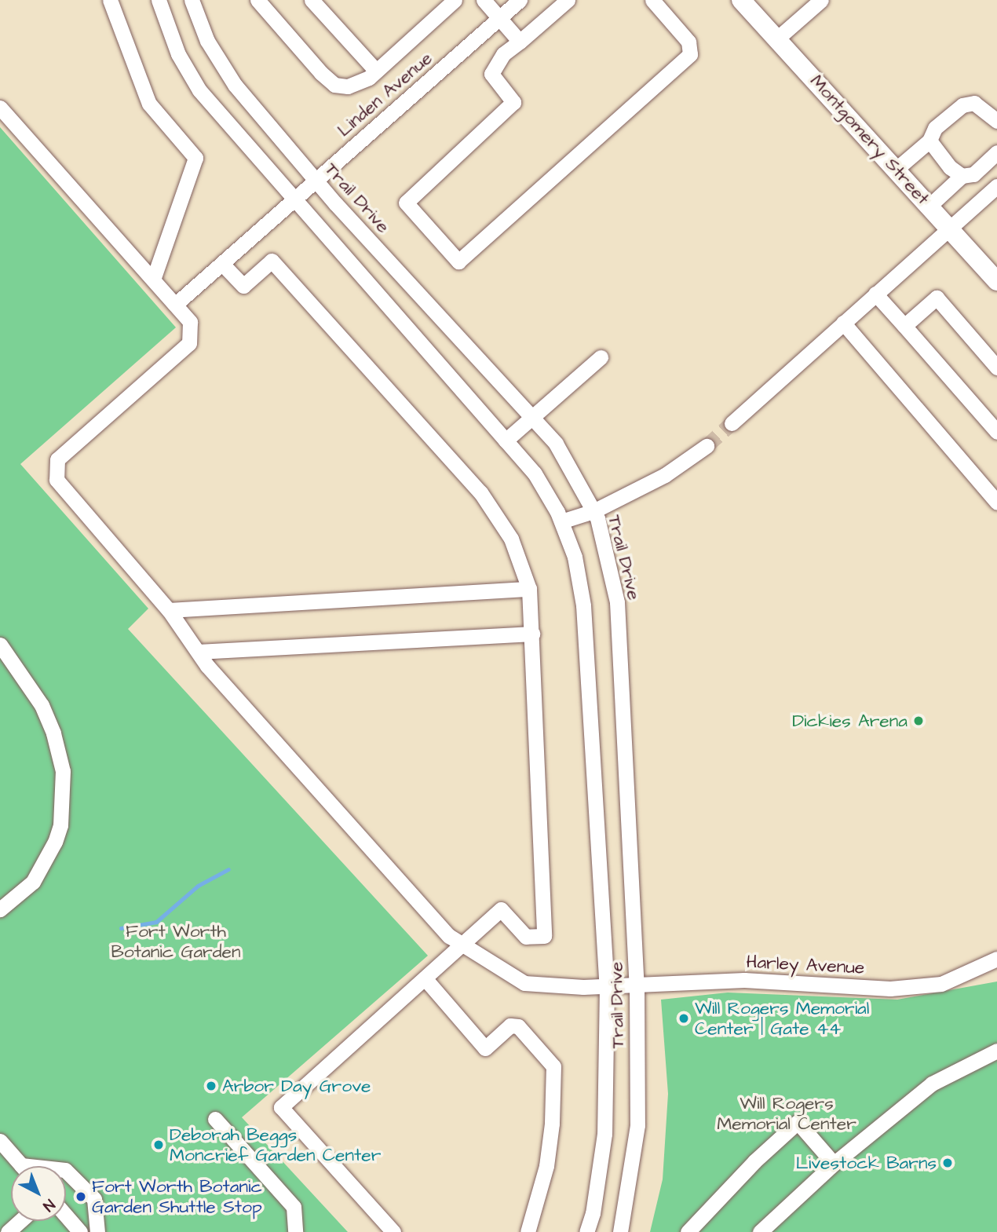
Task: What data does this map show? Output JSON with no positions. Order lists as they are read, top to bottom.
{
  "streets": {
    "main road": ["Montgomery Street"],
    "street": ["Linden Avenue", "Trail Drive", "Harley Avenue"]
  },
  "crossings": [
    ["Linden Avenue", "Trail Drive"],
    ["Linden Avenue", "Harley Avenue"],
    ["Trail Drive", "Harley Avenue"]
  ],
  "parks": ["Fort Worth Botanic Garden", "Will Rogers Memorial Center"],
  "places": [
    "Dickies Arena",
    "Will Rogers Memorial Center | Gate 44",
    "Arbor Day Grove",
    "Deborah Beggs Moncrief Garden Center",
    "Livestock Barns",
    "Fort Worth Botanic Garden Shuttle Stop"
  ],
  "north": "bottom right"
}
